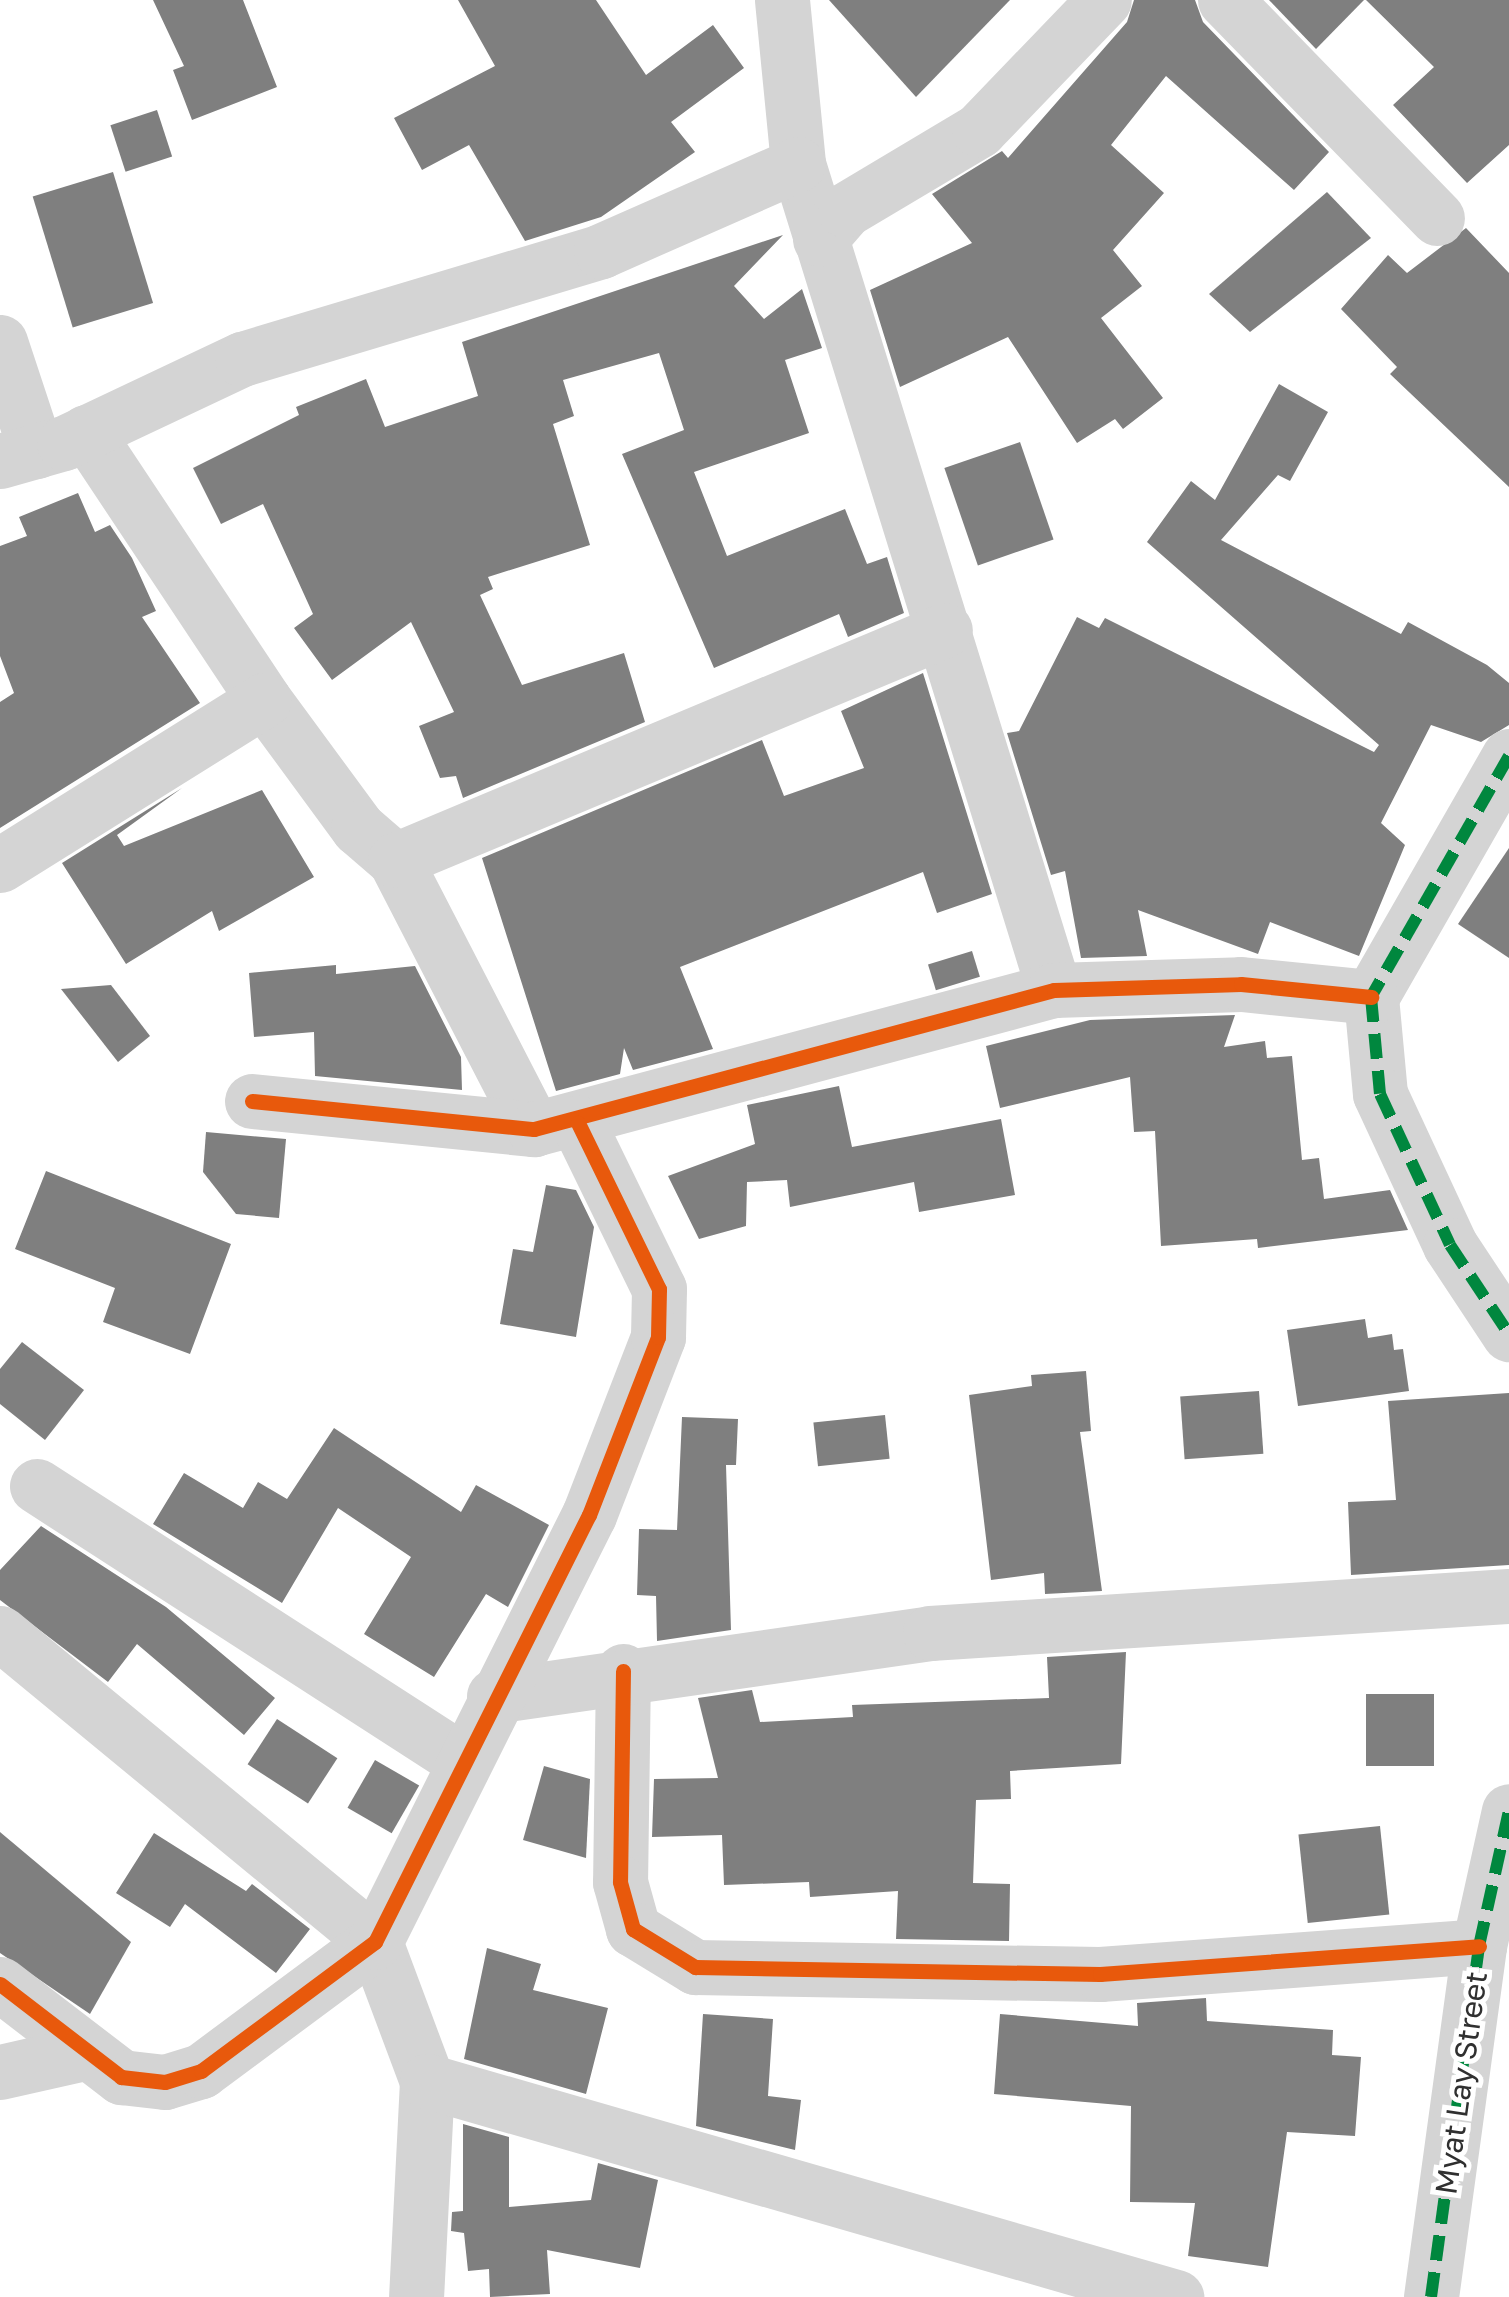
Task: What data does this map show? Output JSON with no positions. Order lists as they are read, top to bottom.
{
  "streets": {
    "street": ["Myat Lay Street"]
  }
}
